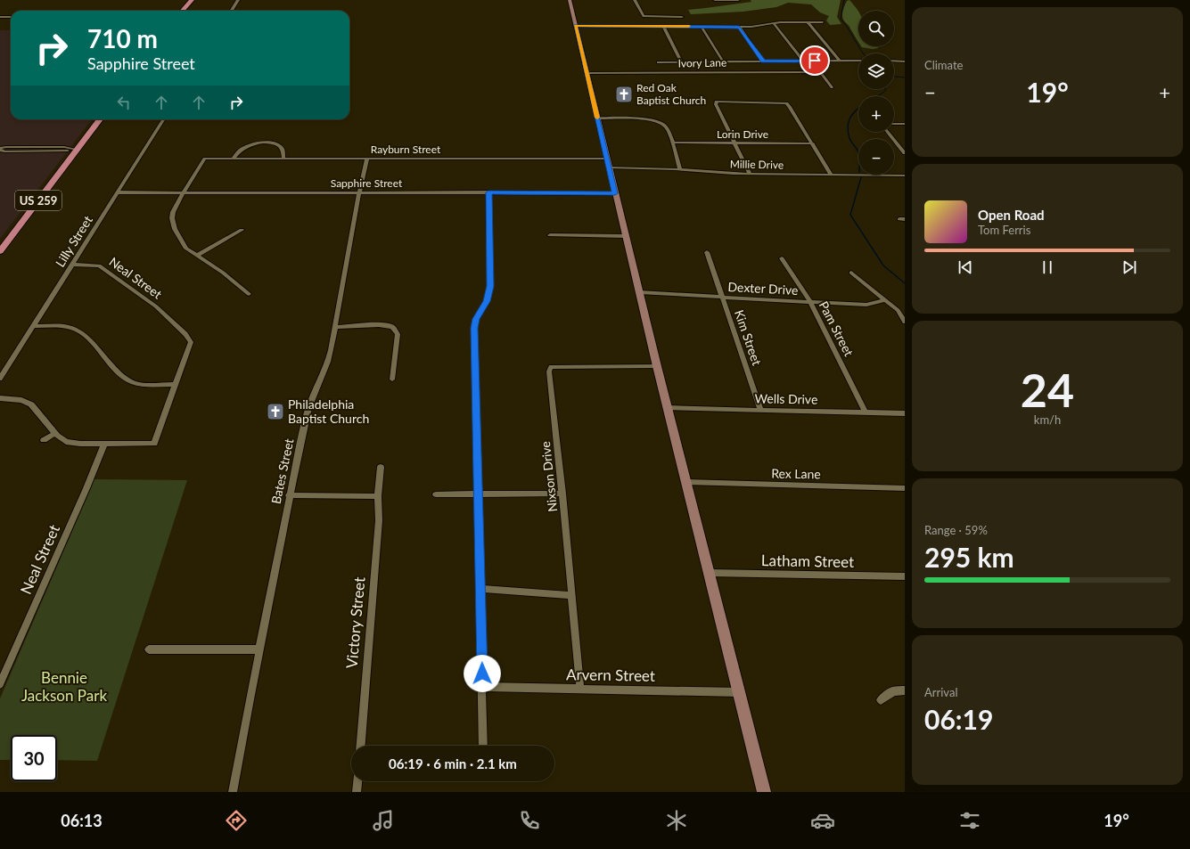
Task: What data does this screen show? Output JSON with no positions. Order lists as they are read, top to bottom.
{
  "streets": {
    "main road": ["US 259"],
    "street": [
      "Ivory Lane",
      "Lorin Drive",
      "Rayburn Street",
      "Millie Drive",
      "Sapphire Street",
      "Lilly Street",
      "Neal Street",
      "Dexter Drive",
      "Pam Street",
      "Kim Street",
      "Wells Drive",
      "Bates Street",
      "Rex Lane",
      "Nixson Drive",
      "Latham Street",
      "Victory Street",
      "Arvern Street"
    ]
  },
  "crossings": [
    ["Rayburn Street", "Sapphire Street"],
    ["Rayburn Street", "Bates Street"],
    ["Sapphire Street", "Lilly Street"],
    ["Sapphire Street", "Bates Street"],
    ["Lilly Street", "Neal Street"],
    ["Dexter Drive", "Pam Street"],
    ["Dexter Drive", "Kim Street"],
    ["Pam Street", "Wells Drive"],
    ["Kim Street", "Wells Drive"],
    ["Nixson Drive", "Arvern Street"]
  ],
  "parks": ["Bennie Jackson Park"],
  "places": {
    "church": ["Red Oak Baptist Church", "Philadelphia Baptist Church"]
  },
  "page": {
    "tile": [
      "Climate",
      ["24", "km/h"],
      ["Range · 59%", "295 km"],
      ["Arrival", "06:19"]
    ],
    "map_buttons": ["+", "−"],
    "turn": ["710 m", "Sapphire Street"],
    "heat": ["−", "19°", "+"],
    "song": ["Open Road", "Tom Ferris"],
    "limit": "30",
    "trip": "06:19 · 6 min · 2.1 km",
    "tabs": ["06:13", "19°"]
  }
}
